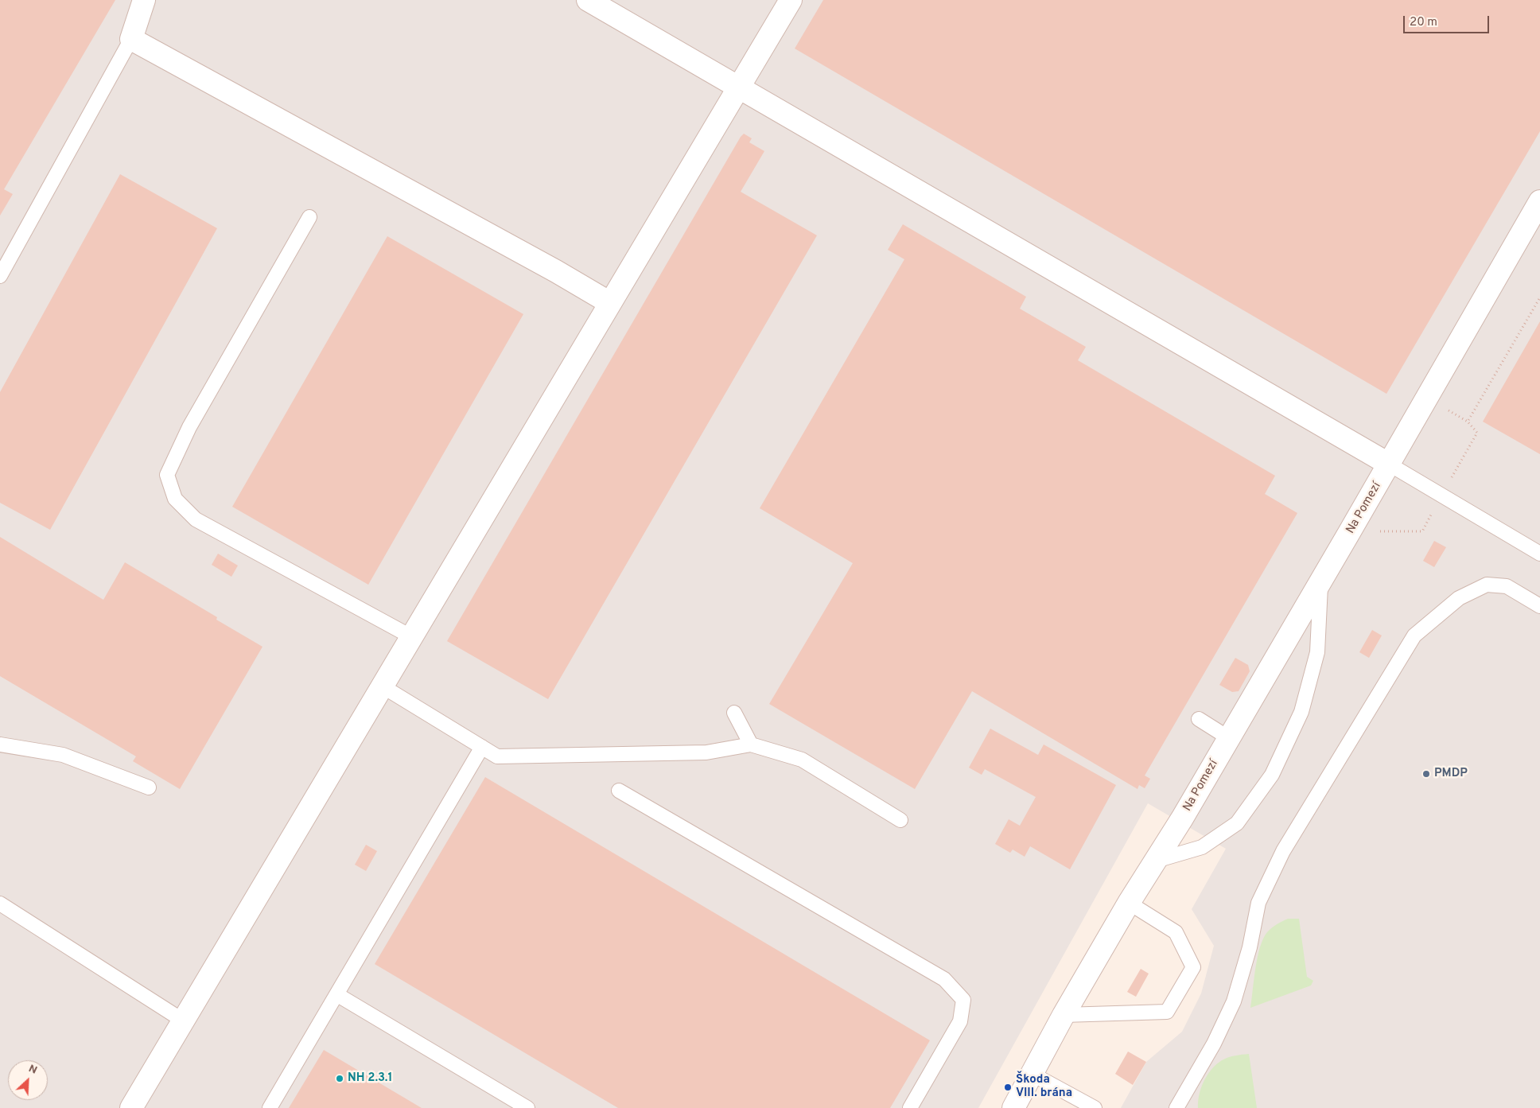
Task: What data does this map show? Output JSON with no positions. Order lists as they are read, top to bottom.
{
  "streets": {
    "street": ["Na Pomezí"]
  },
  "places": ["PMDP", "NH 2.3.1", "Škoda VIII. brána"],
  "scale_bar": "20 m",
  "north": "top right"
}
